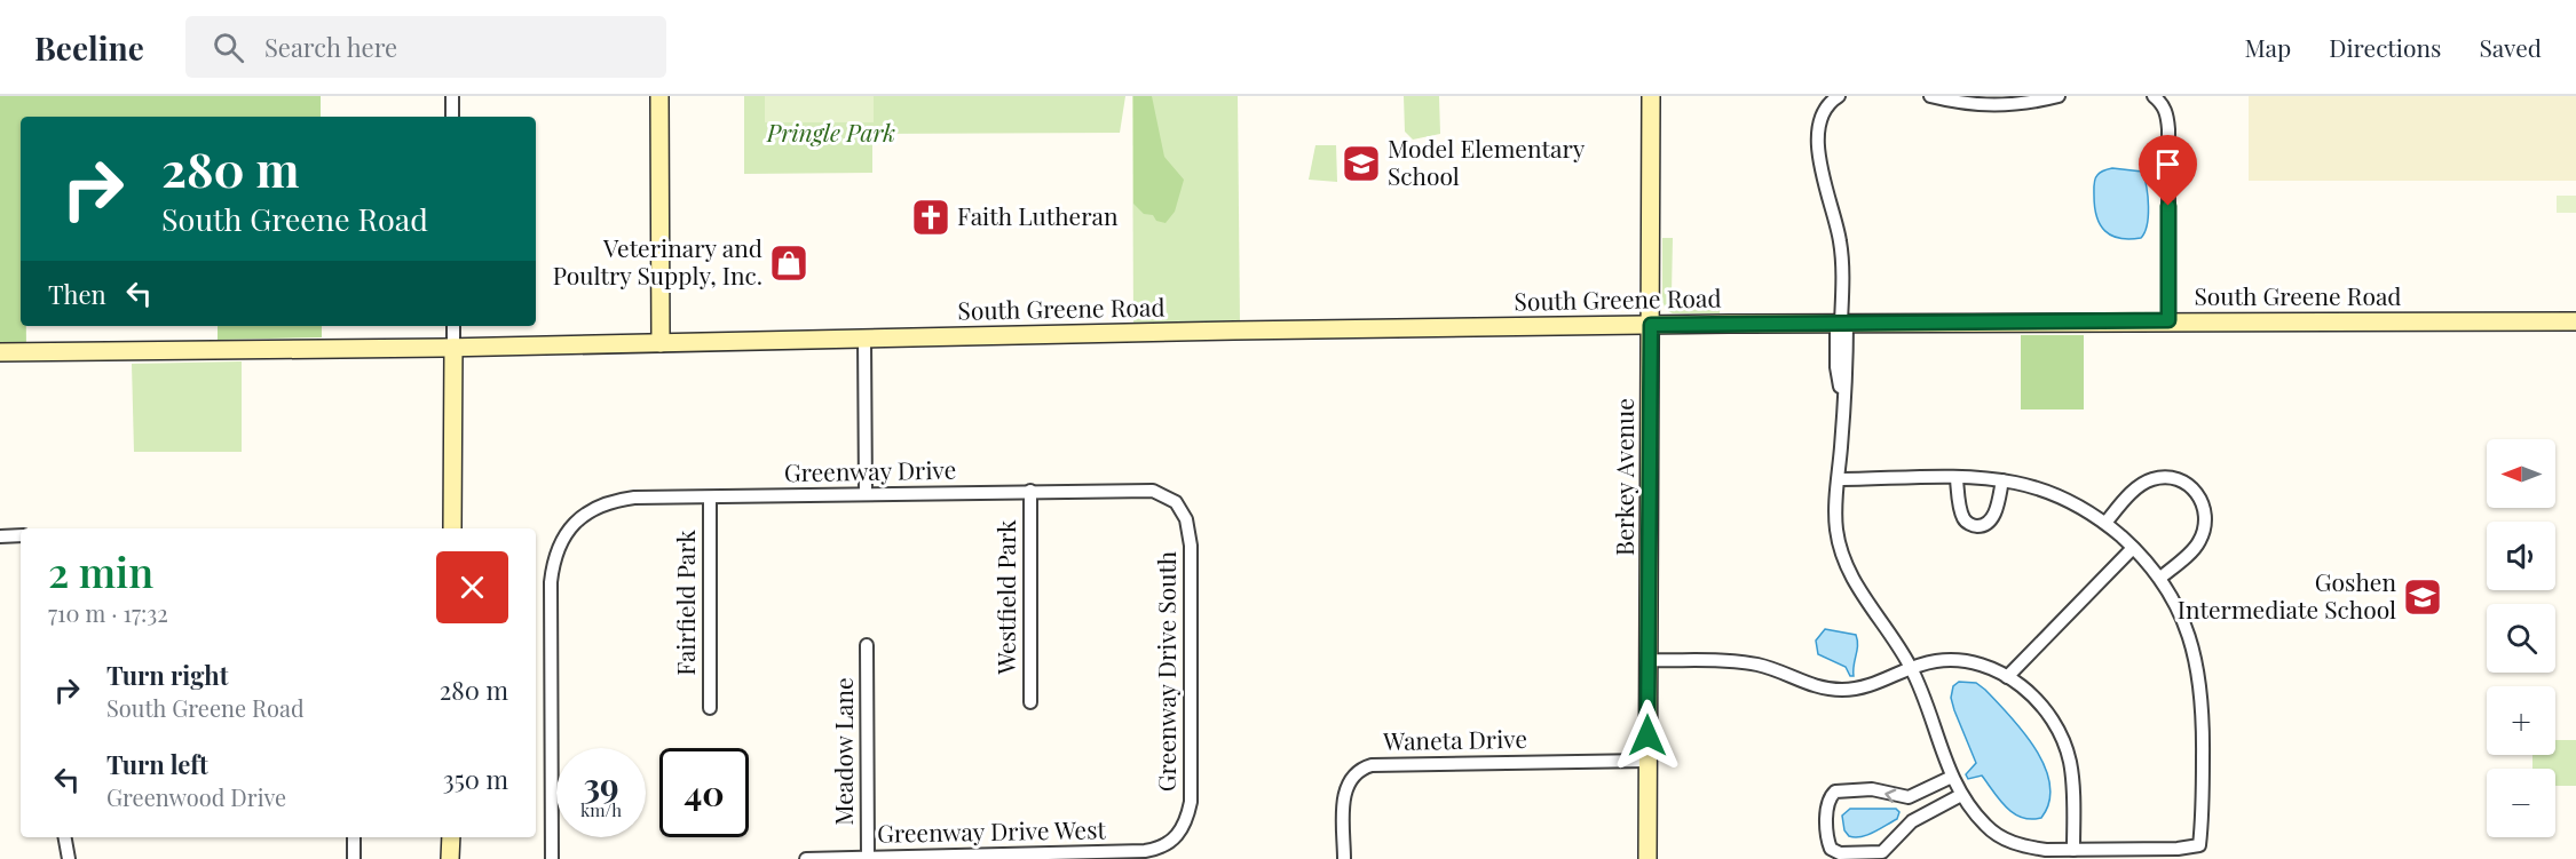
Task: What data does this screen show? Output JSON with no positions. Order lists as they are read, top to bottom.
{
  "streets": {
    "street": [
      "South Greene Road",
      "Greenway Drive",
      "Berkey Avenue",
      "Westfield Park",
      "Fairfield Park",
      "Greenway Drive South",
      "Waneta Drive",
      "Meadow Lane",
      "Greenway Drive West"
    ]
  },
  "crossings": [
    ["South Greene Road", "Berkey Avenue"],
    ["Greenway Drive", "Westfield Park"],
    ["Greenway Drive", "Fairfield Park"],
    ["Greenway Drive", "Greenway Drive South"],
    ["Berkey Avenue", "Waneta Drive"],
    ["Greenway Drive South", "Greenway Drive West"],
    ["Meadow Lane", "Greenway Drive West"]
  ],
  "parks": ["Pringle Park"],
  "places": {
    "school or university": ["Model Elementary School", "Goshen Intermediate School"],
    "church": ["Faith Lutheran"],
    "shop": ["Veterinary and Poultry Supply, Inc."]
  },
  "north": "left",
  "page": {
    "header": "Beeline",
    "search": "Search here",
    "nav": ["Map", "Directions", "Saved"],
    "turn": ["280 m", "South Greene Road"],
    "then": "Then",
    "map_buttons": ["+", "−"],
    "heading": ["2 min", "710 m · 17:32"],
    "list": [
      {
        "name": "Turn right",
        "note": "South Greene Road",
        "value": "280 m"
      },
      {
        "name": "Turn left",
        "note": "Greenwood Drive",
        "value": "350 m"
      }
    ],
    "speed": "39 km/h",
    "limit": "40"
  }
}
